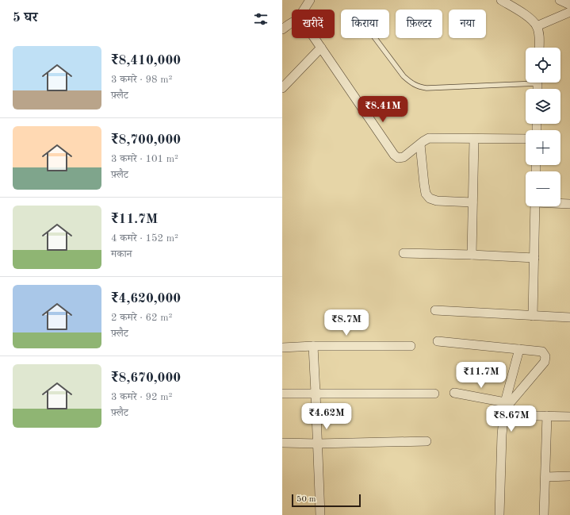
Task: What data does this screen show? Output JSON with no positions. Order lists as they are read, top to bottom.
{
  "scale_bar": "50 m",
  "page": {
    "heading": "5 घर",
    "chip": [
      "खरीदें",
      "किराया",
      "फ़िल्टर",
      "नया"
    ],
    "list": [
      {
        "name": "₹8,410,000",
        "note": "3 कमरे · 98 m² · फ़्लैट"
      },
      {
        "name": "₹8,700,000",
        "note": "3 कमरे · 101 m² · फ़्लैट"
      },
      {
        "name": "₹11.7M",
        "note": "4 कमरे · 152 m² · मकान"
      },
      {
        "name": "₹4,620,000",
        "note": "2 कमरे · 62 m² · फ़्लैट"
      },
      {
        "name": "₹8,670,000",
        "note": "3 कमरे · 92 m² · फ़्लैट"
      }
    ],
    "map_buttons": ["+", "−"],
    "price": [
      "₹8.41M",
      "₹8.7M",
      "₹11.7M",
      "₹4.62M",
      "₹8.67M"
    ],
    "scale": "50 m"
  }
}
